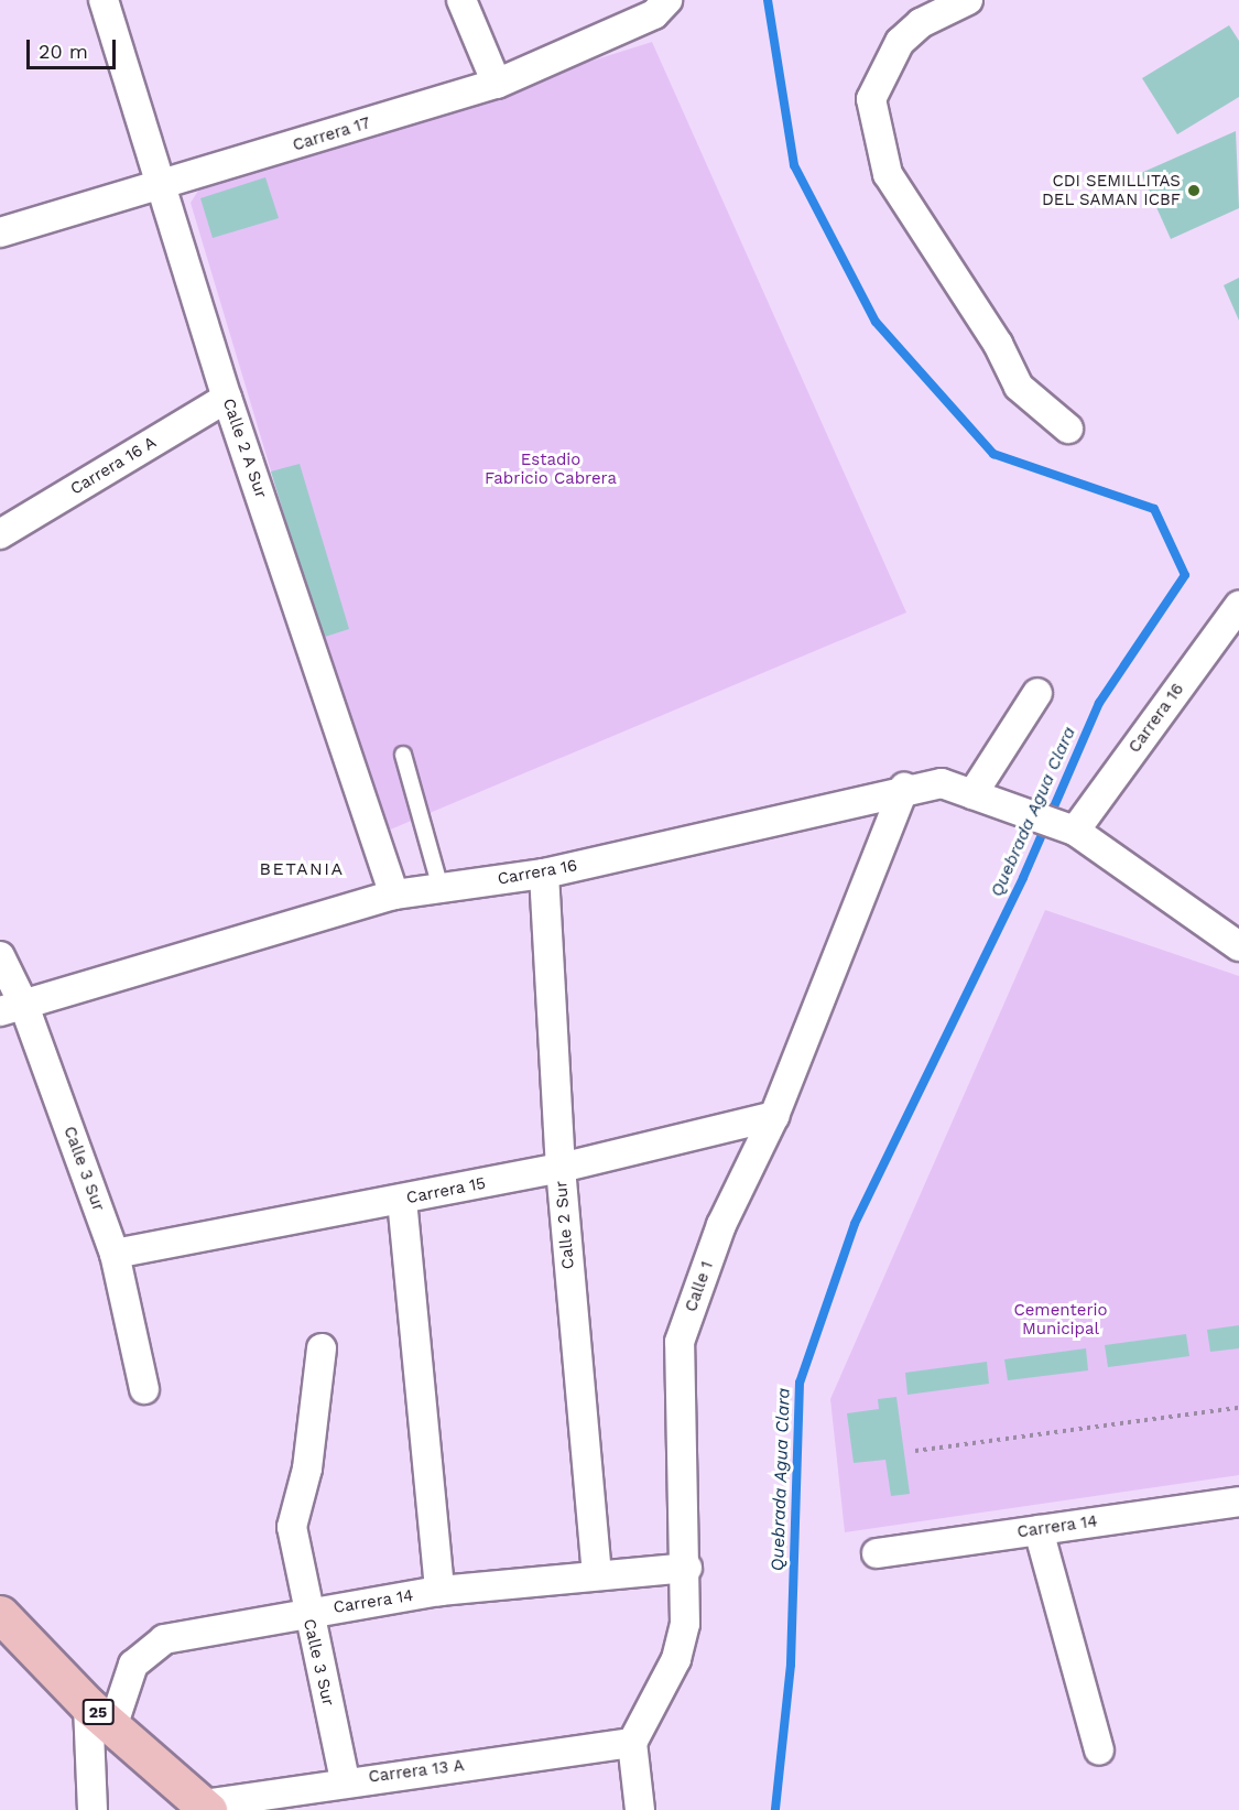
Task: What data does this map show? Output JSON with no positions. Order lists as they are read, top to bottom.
{
  "streets": {
    "main road": ["25"],
    "street": [
      "Carrera 17",
      "Calle 2 A Sur",
      "Carrera 16 A",
      "Carrera 16",
      "Calle 3 Sur",
      "Carrera 15",
      "Calle 2 Sur",
      "Calle 1",
      "Carrera 14",
      "Carrera 13 A"
    ]
  },
  "crossings": [
    ["Carrera 17", "Calle 2 A Sur"],
    ["Calle 2 A Sur", "Carrera 16 A"],
    ["Calle 2 A Sur", "Carrera 16"],
    ["Carrera 16", "Calle 3 Sur"],
    ["Carrera 16", "Calle 2 Sur"],
    ["Carrera 16", "Calle 1"],
    ["Calle 3 Sur", "Carrera 15"],
    ["Calle 3 Sur", "Carrera 14"],
    ["Calle 3 Sur", "Carrera 13 A"],
    ["Carrera 15", "Calle 2 Sur"],
    ["Carrera 15", "Calle 1"],
    ["Calle 2 Sur", "Carrera 14"],
    ["Calle 1", "Carrera 14"],
    ["Calle 1", "Carrera 13 A"],
    ["Carrera 14", "25"],
    ["25", "Carrera 13 A"]
  ],
  "districts": ["BETANIA"],
  "water": ["Quebrada Agua Clara"],
  "parks": ["Estadio Fabricio Cabrera", "Cementerio Municipal"],
  "places": ["CDI SEMILLITAS DEL SAMAN ICBF"],
  "scale_bar": "20 m"
}
